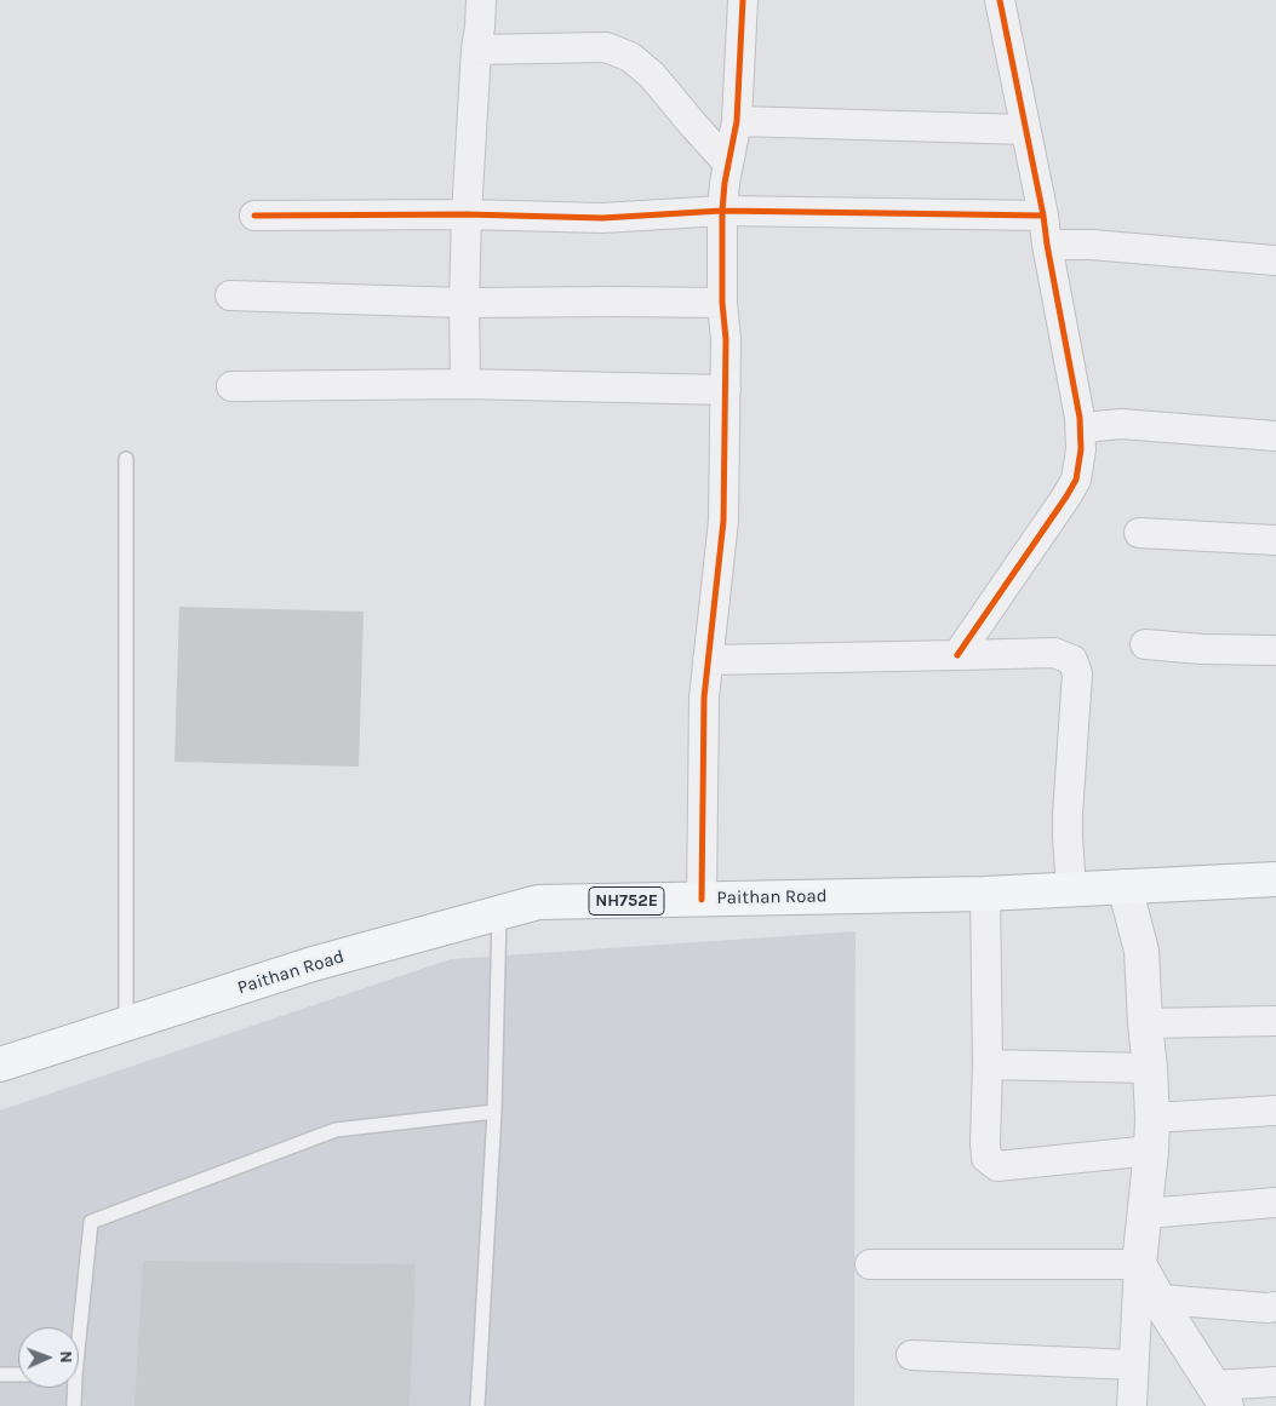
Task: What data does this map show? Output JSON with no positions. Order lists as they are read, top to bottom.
{
  "streets": {
    "highway": ["Paithan Road", "NH752E"]
  },
  "north": "right"
}
